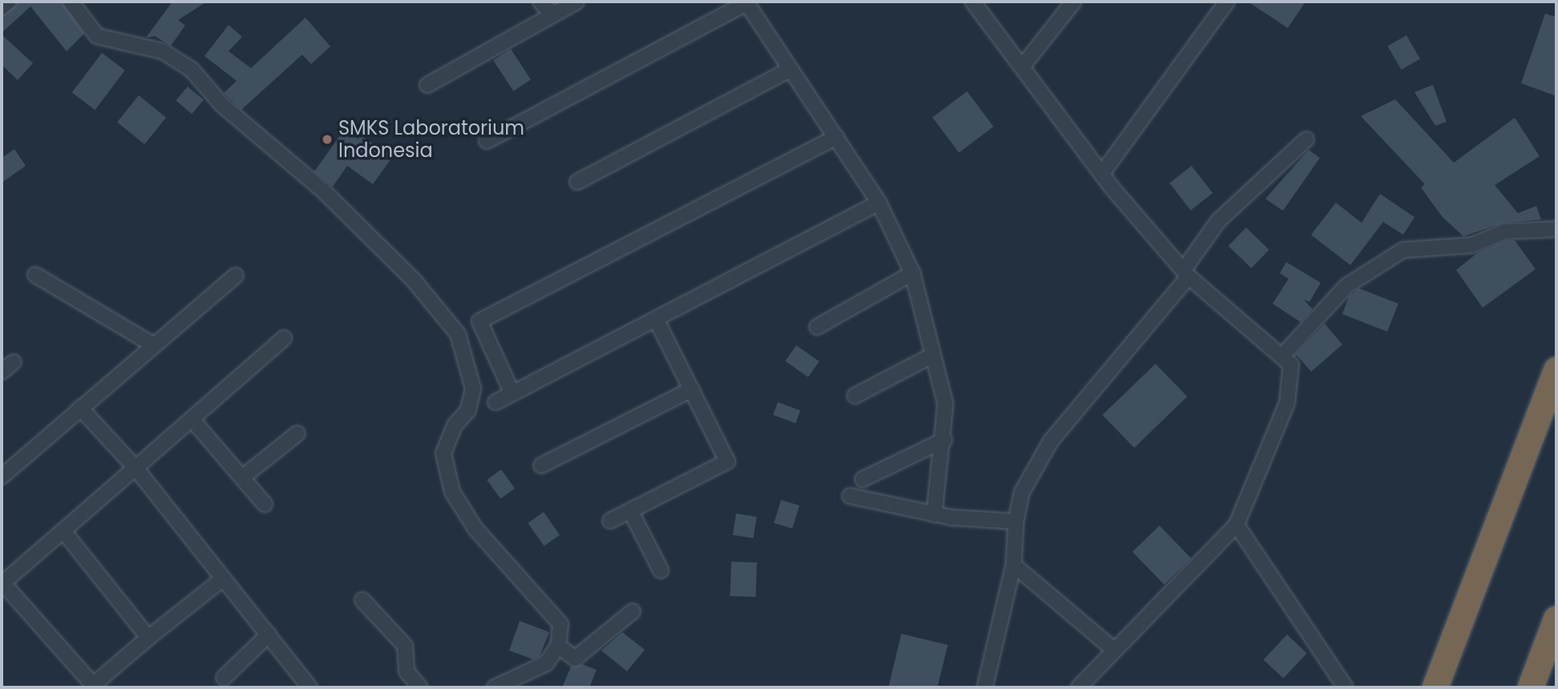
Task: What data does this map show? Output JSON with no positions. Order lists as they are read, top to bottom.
{
  "places": ["SMKS Laboratorium Indonesia"]
}
